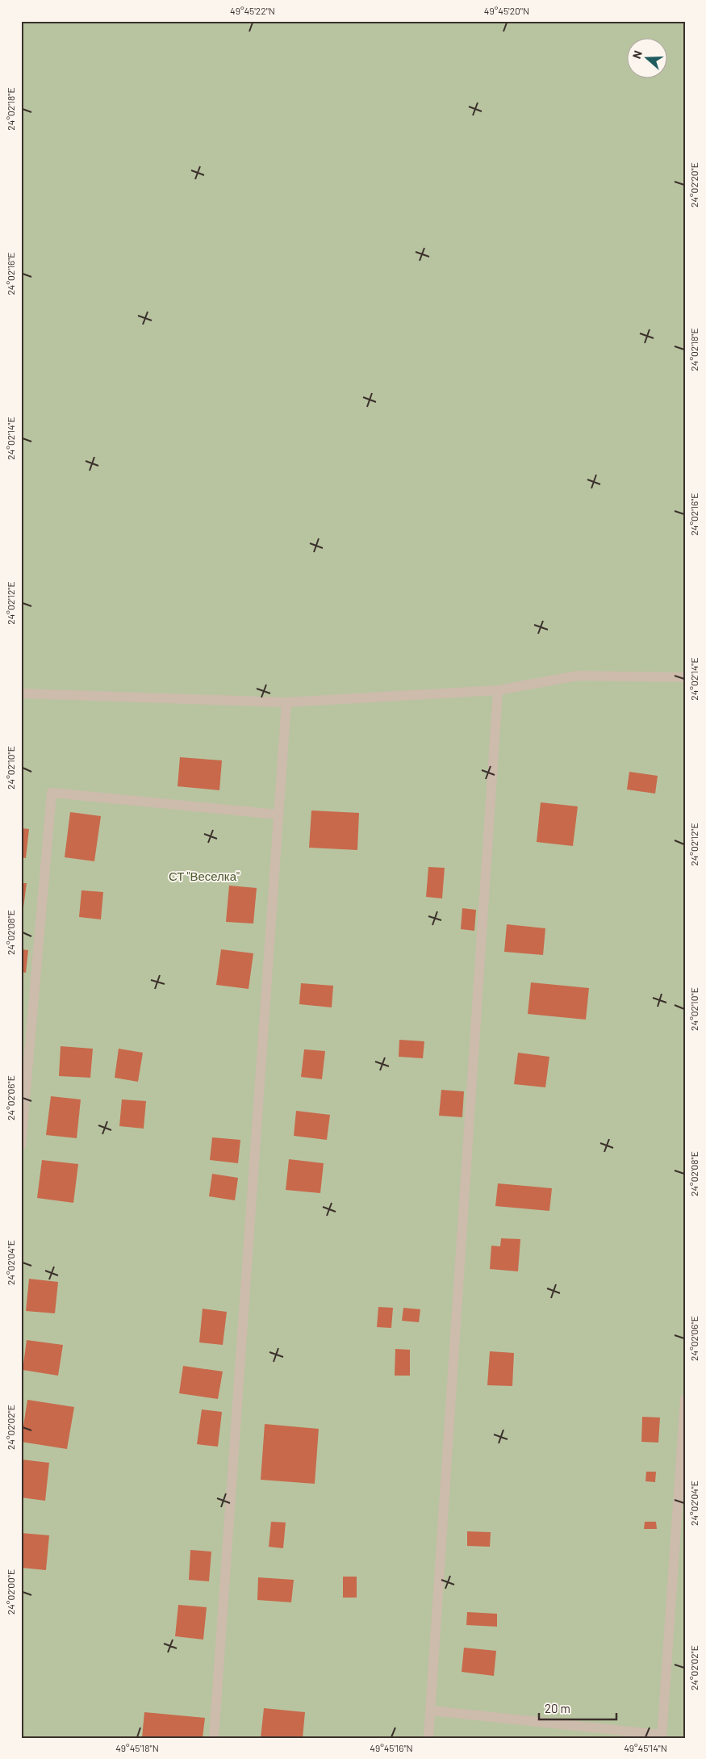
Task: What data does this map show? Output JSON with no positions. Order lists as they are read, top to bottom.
{
  "parks": ["СТ \"Веселка\""],
  "scale_bar": "20 m",
  "north": "left",
  "coordinates": [
    "49°45'22\"N",
    "49°45'20\"N",
    "24°02'18\"E",
    "24°02'20\"E",
    "24°02'16\"E",
    "24°02'14\"E",
    "24°02'12\"E",
    "24°02'10\"E",
    "24°02'08\"E",
    "24°02'06\"E",
    "24°02'04\"E",
    "24°02'02\"E",
    "24°02'00\"E",
    "49°45'18\"N",
    "49°45'16\"N",
    "49°45'14\"N"
  ]
}
